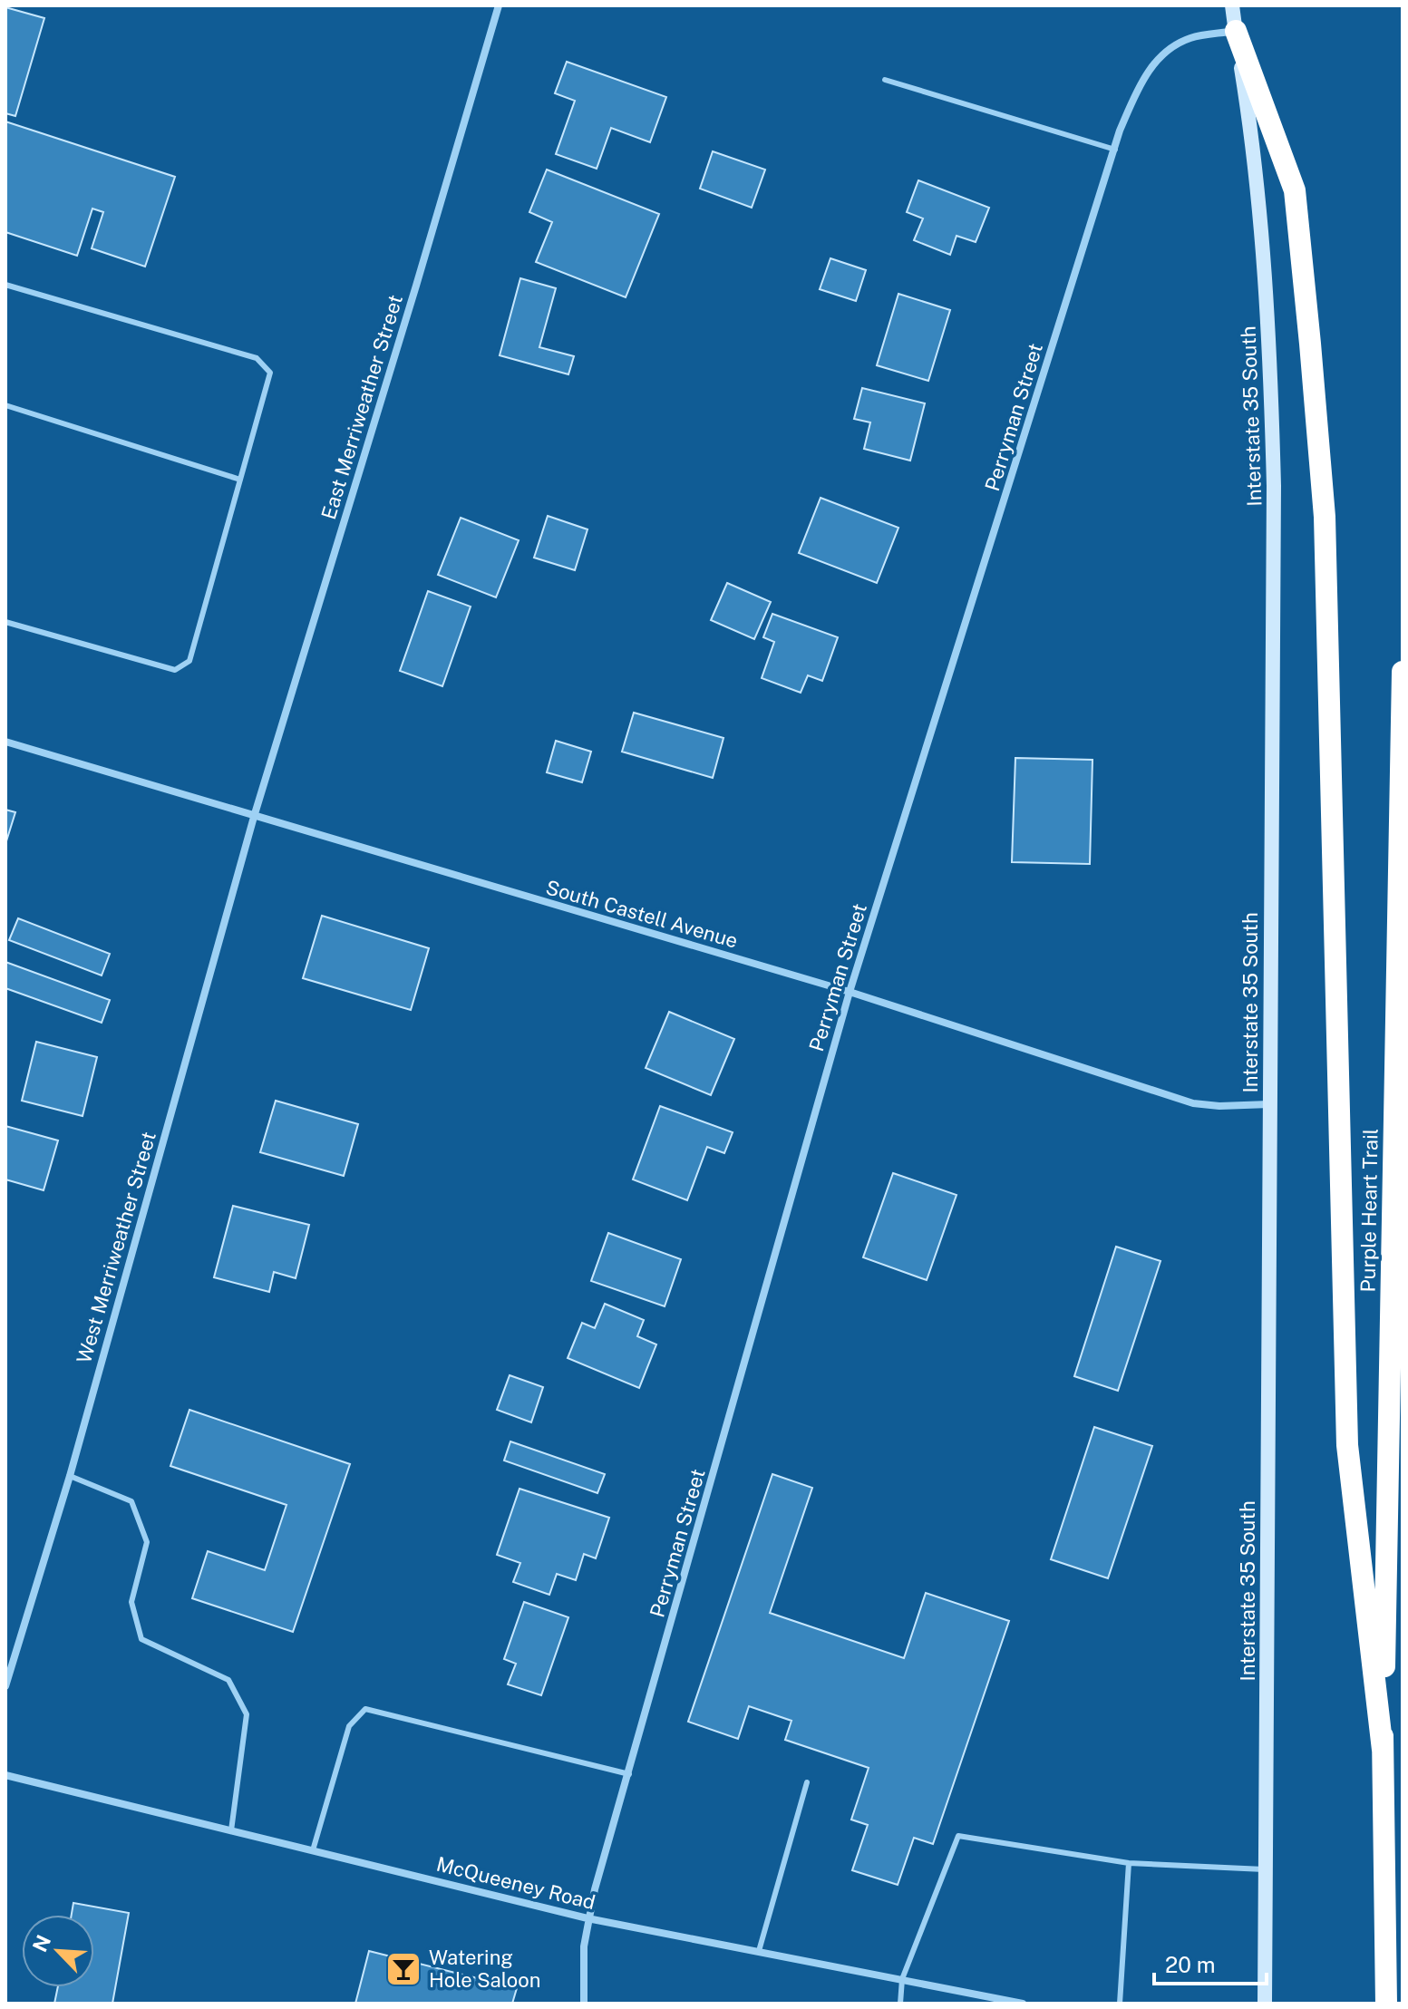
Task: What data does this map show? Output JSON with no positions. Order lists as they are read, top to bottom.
{
  "streets": {
    "highway": ["Purple Heart Trail"],
    "main road": ["Interstate 35 South"],
    "street": [
      "East Merriweather Street",
      "Perryman Street",
      "South Castell Avenue",
      "West Merriweather Street",
      "McQueeney Road"
    ]
  },
  "crossings": [
    ["East Merriweather Street", "South Castell Avenue"],
    ["East Merriweather Street", "West Merriweather Street"],
    ["Interstate 35 South", "Perryman Street"],
    ["Interstate 35 South", "South Castell Avenue"],
    ["Perryman Street", "South Castell Avenue"],
    ["Perryman Street", "McQueeney Road"],
    ["South Castell Avenue", "West Merriweather Street"]
  ],
  "places": {
    "bar": ["Watering Hole Saloon"]
  },
  "scale_bar": "20 m",
  "north": "top left"
}
